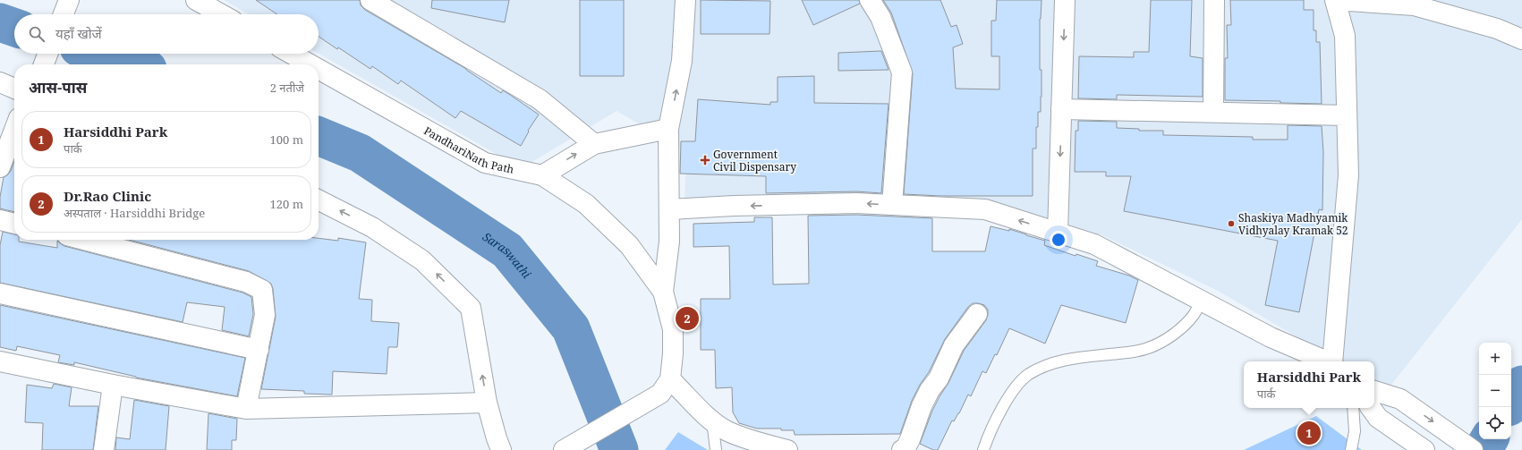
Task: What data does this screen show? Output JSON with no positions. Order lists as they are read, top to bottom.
{
  "streets": {
    "street": ["PandhariNath Path"]
  },
  "water": ["Saraswathi"],
  "places": {
    "health": ["Government Civil Dispensary"],
    "other": ["Shaskiya Madhyamik Vidhyalay Kramak 52"]
  },
  "page": {
    "search": "यहाँ खोजें",
    "heading": ["आस-पास", "2 नतीजे"],
    "list": [
      {
        "mark": "1",
        "name": "Harsiddhi Park",
        "note": "पार्क",
        "value": "100 m"
      },
      {
        "mark": "2",
        "name": "Dr.Rao Clinic",
        "note": "अस्पताल · Harsiddhi Bridge",
        "value": "120 m"
      }
    ],
    "pins": ["2", "1"],
    "map_buttons": ["+", "−"],
    "popup": ["Harsiddhi Park", "पार्क"]
  }
}
